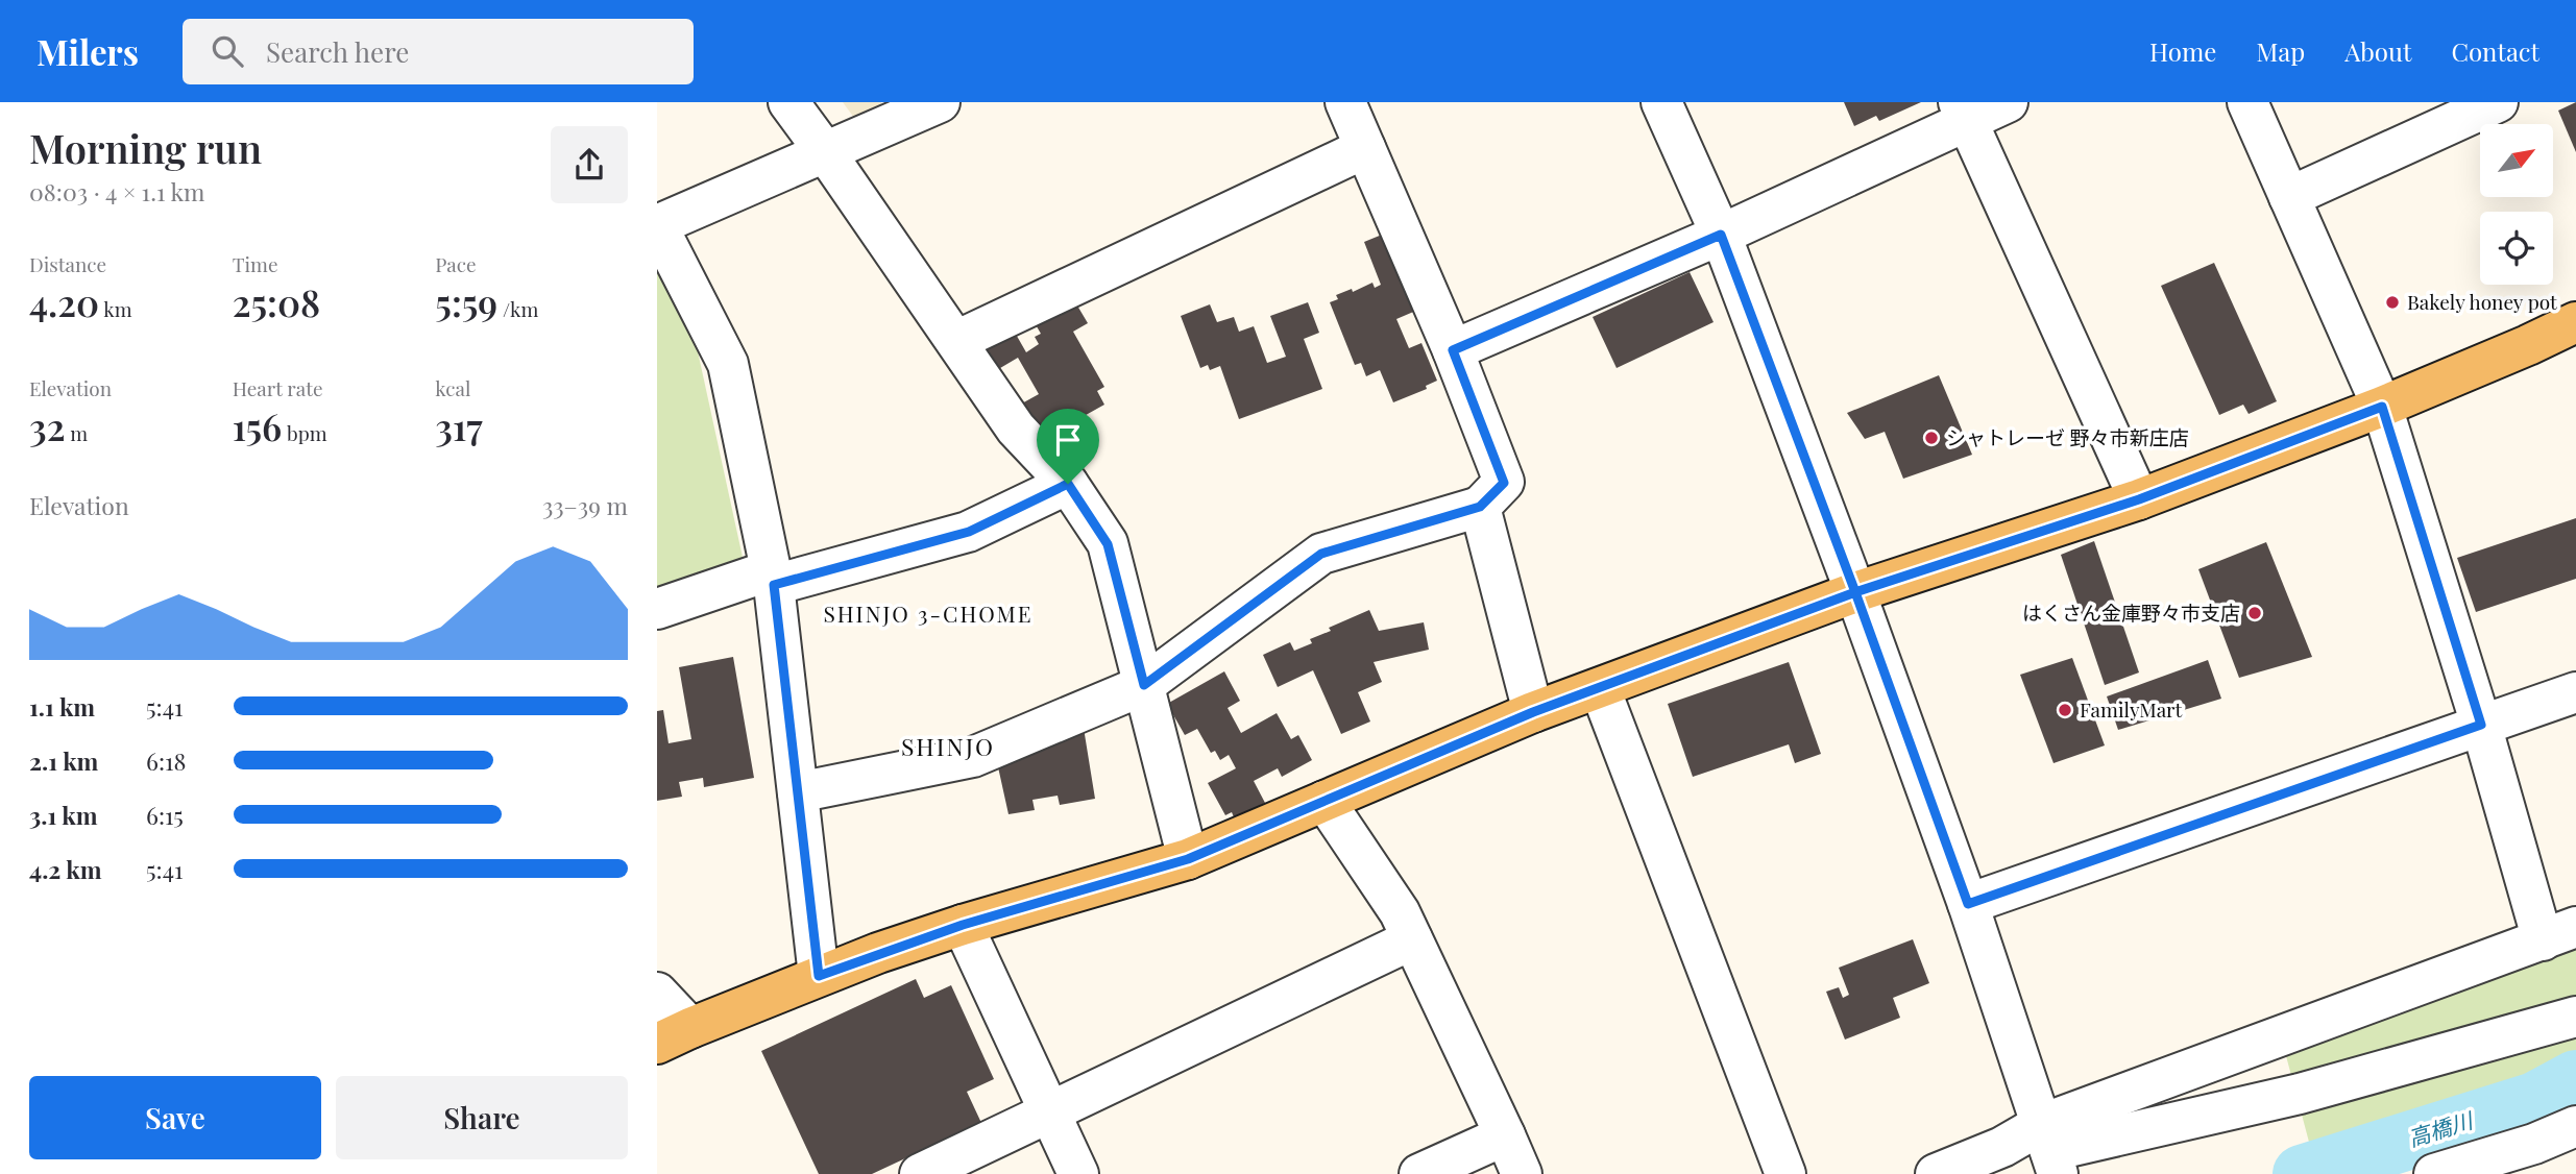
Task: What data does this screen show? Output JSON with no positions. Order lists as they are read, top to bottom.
{
  "districts": ["SHINJO 3-CHOME", "SHINJO"],
  "water": ["高橋川"],
  "places": [
    "Bakely honey pot",
    "シャトレーゼ 野々市新庄店",
    "はくさん金庫野々市支店",
    "FamilyMart"
  ],
  "north": "top right",
  "page": {
    "header": "Milers",
    "search": "Search here",
    "nav": [
      "Home",
      "Map",
      "About",
      "Contact"
    ],
    "heading": ["Morning run", "08:03 · 4 × 1.1 km"],
    "stats": [
      ["Distance", "4.20 km"],
      ["Time", "25:08"],
      ["Pace", "5:59 /km"],
      ["Elevation", "32 m"],
      ["Heart rate", "156 bpm"],
      ["kcal", "317"]
    ],
    "chart": ["Elevation", "33–39 m"],
    "list": [
      {
        "name": "1.1 km",
        "note": "5:41"
      },
      {
        "name": "2.1 km",
        "note": "6:18"
      },
      {
        "name": "3.1 km",
        "note": "6:15"
      },
      {
        "name": "4.2 km",
        "note": "5:41"
      }
    ],
    "buttons": ["Save", "Share"]
  }
}
